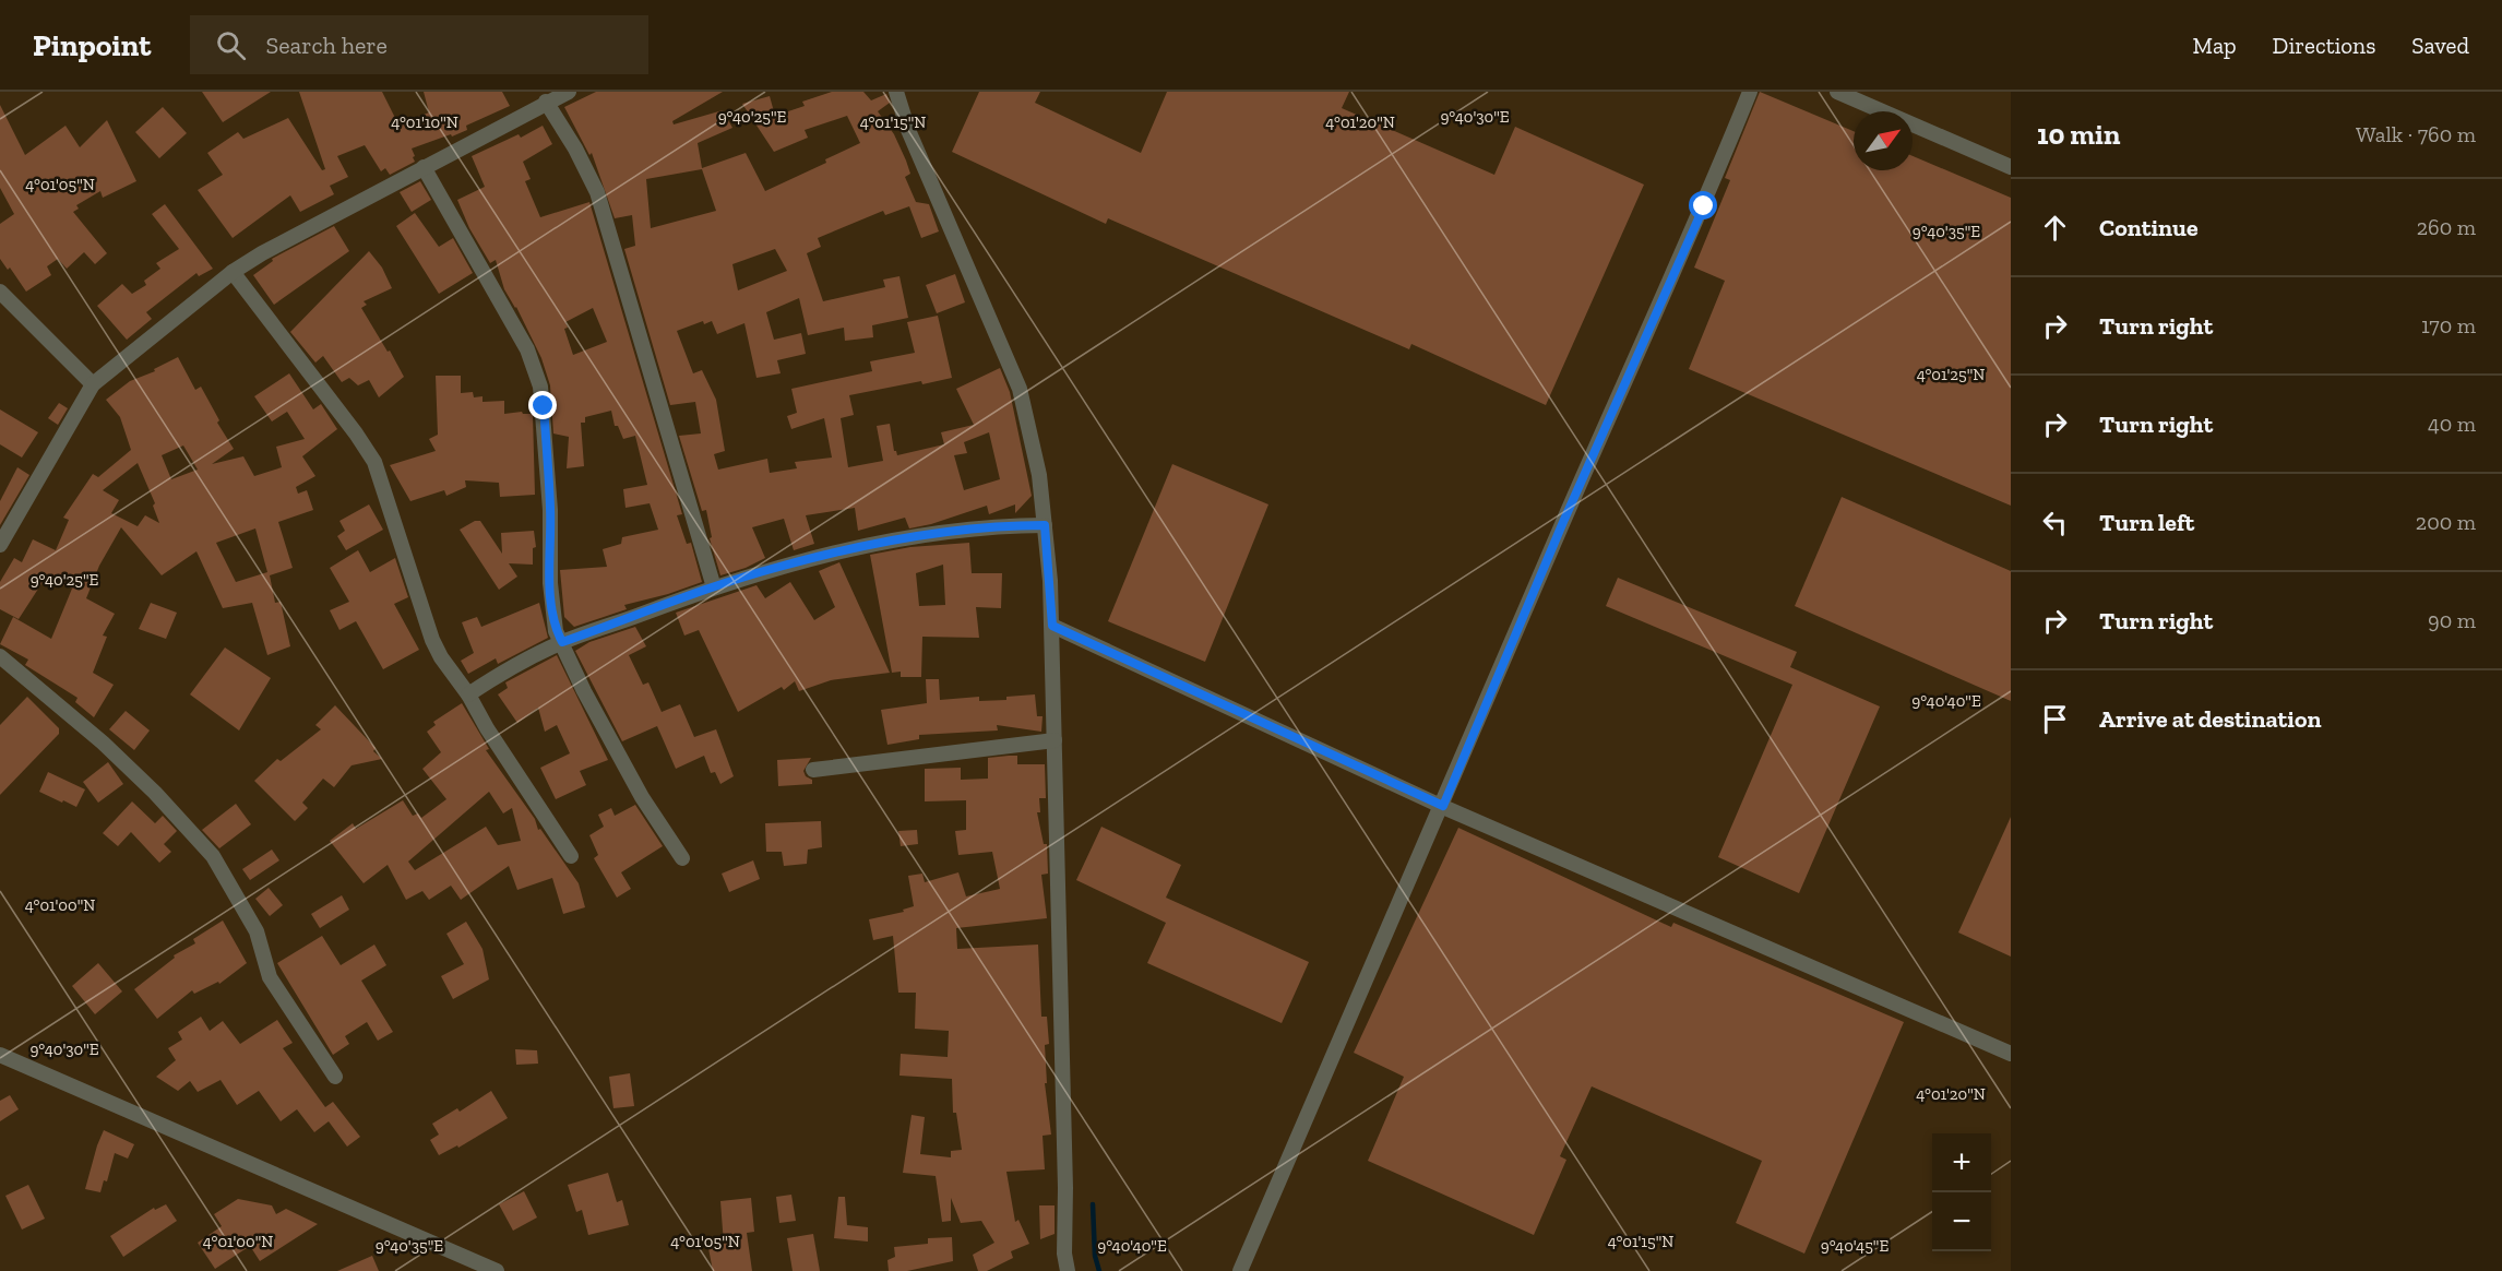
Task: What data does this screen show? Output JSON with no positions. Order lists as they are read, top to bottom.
{
  "north": "top right",
  "page": {
    "header": "Pinpoint",
    "search": "Search here",
    "nav": ["Map", "Directions", "Saved"],
    "heading": ["10 min", "Walk · 760 m"],
    "list": [
      ["Continue", "260 m"],
      ["Turn right", "170 m"],
      ["Turn right", "40 m"],
      ["Turn left", "200 m"],
      ["Turn right", "90 m"],
      "Arrive at destination"
    ],
    "map_buttons": ["+", "−"]
  },
  "coordinates": [
    "9°40'30\"E",
    "9°40'25\"E",
    "4°01'10\"N",
    "4°01'15\"N",
    "4°01'20\"N",
    "4°01'05\"N",
    "9°40'35\"E",
    "4°01'25\"N",
    "9°40'40\"E",
    "4°01'00\"N",
    "9°40'45\"E"
  ]
}
